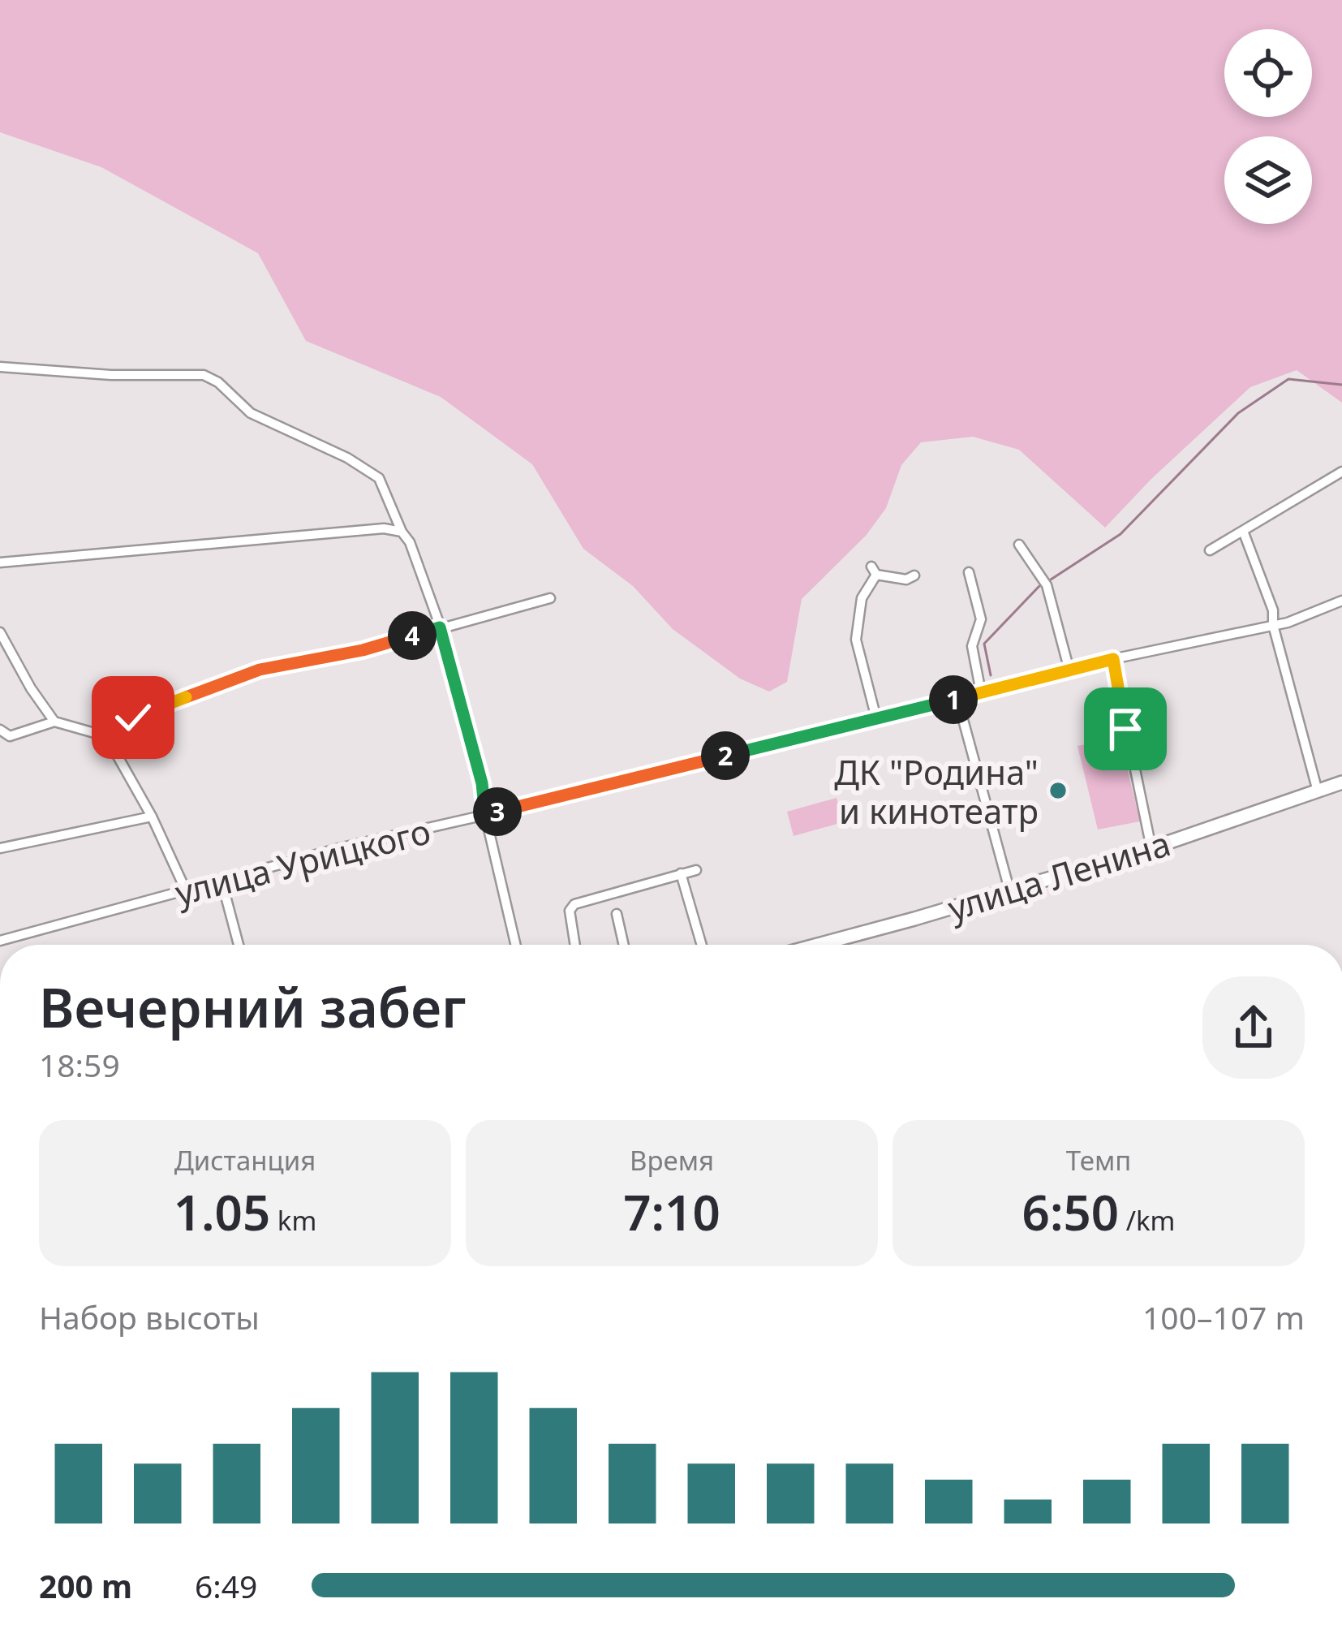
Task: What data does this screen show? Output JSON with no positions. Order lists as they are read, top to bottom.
{
  "streets": {
    "main road": ["улица Ленина"],
    "street": ["улица Урицкого"]
  },
  "places": ["ДК \"Родина\" и кинотеатр"],
  "page": {
    "pins": [
      "4",
      "1",
      "2",
      "3"
    ],
    "heading": ["Вечерний забег", "18:59"],
    "stats": [
      ["Дистанция", "1.05 km"],
      ["Время", "7:10"],
      ["Темп", "6:50 /km"]
    ],
    "chart": ["Набор высоты", "100–107 m"],
    "list": [
      {
        "name": "200 m",
        "note": "6:49"
      }
    ]
  }
}
